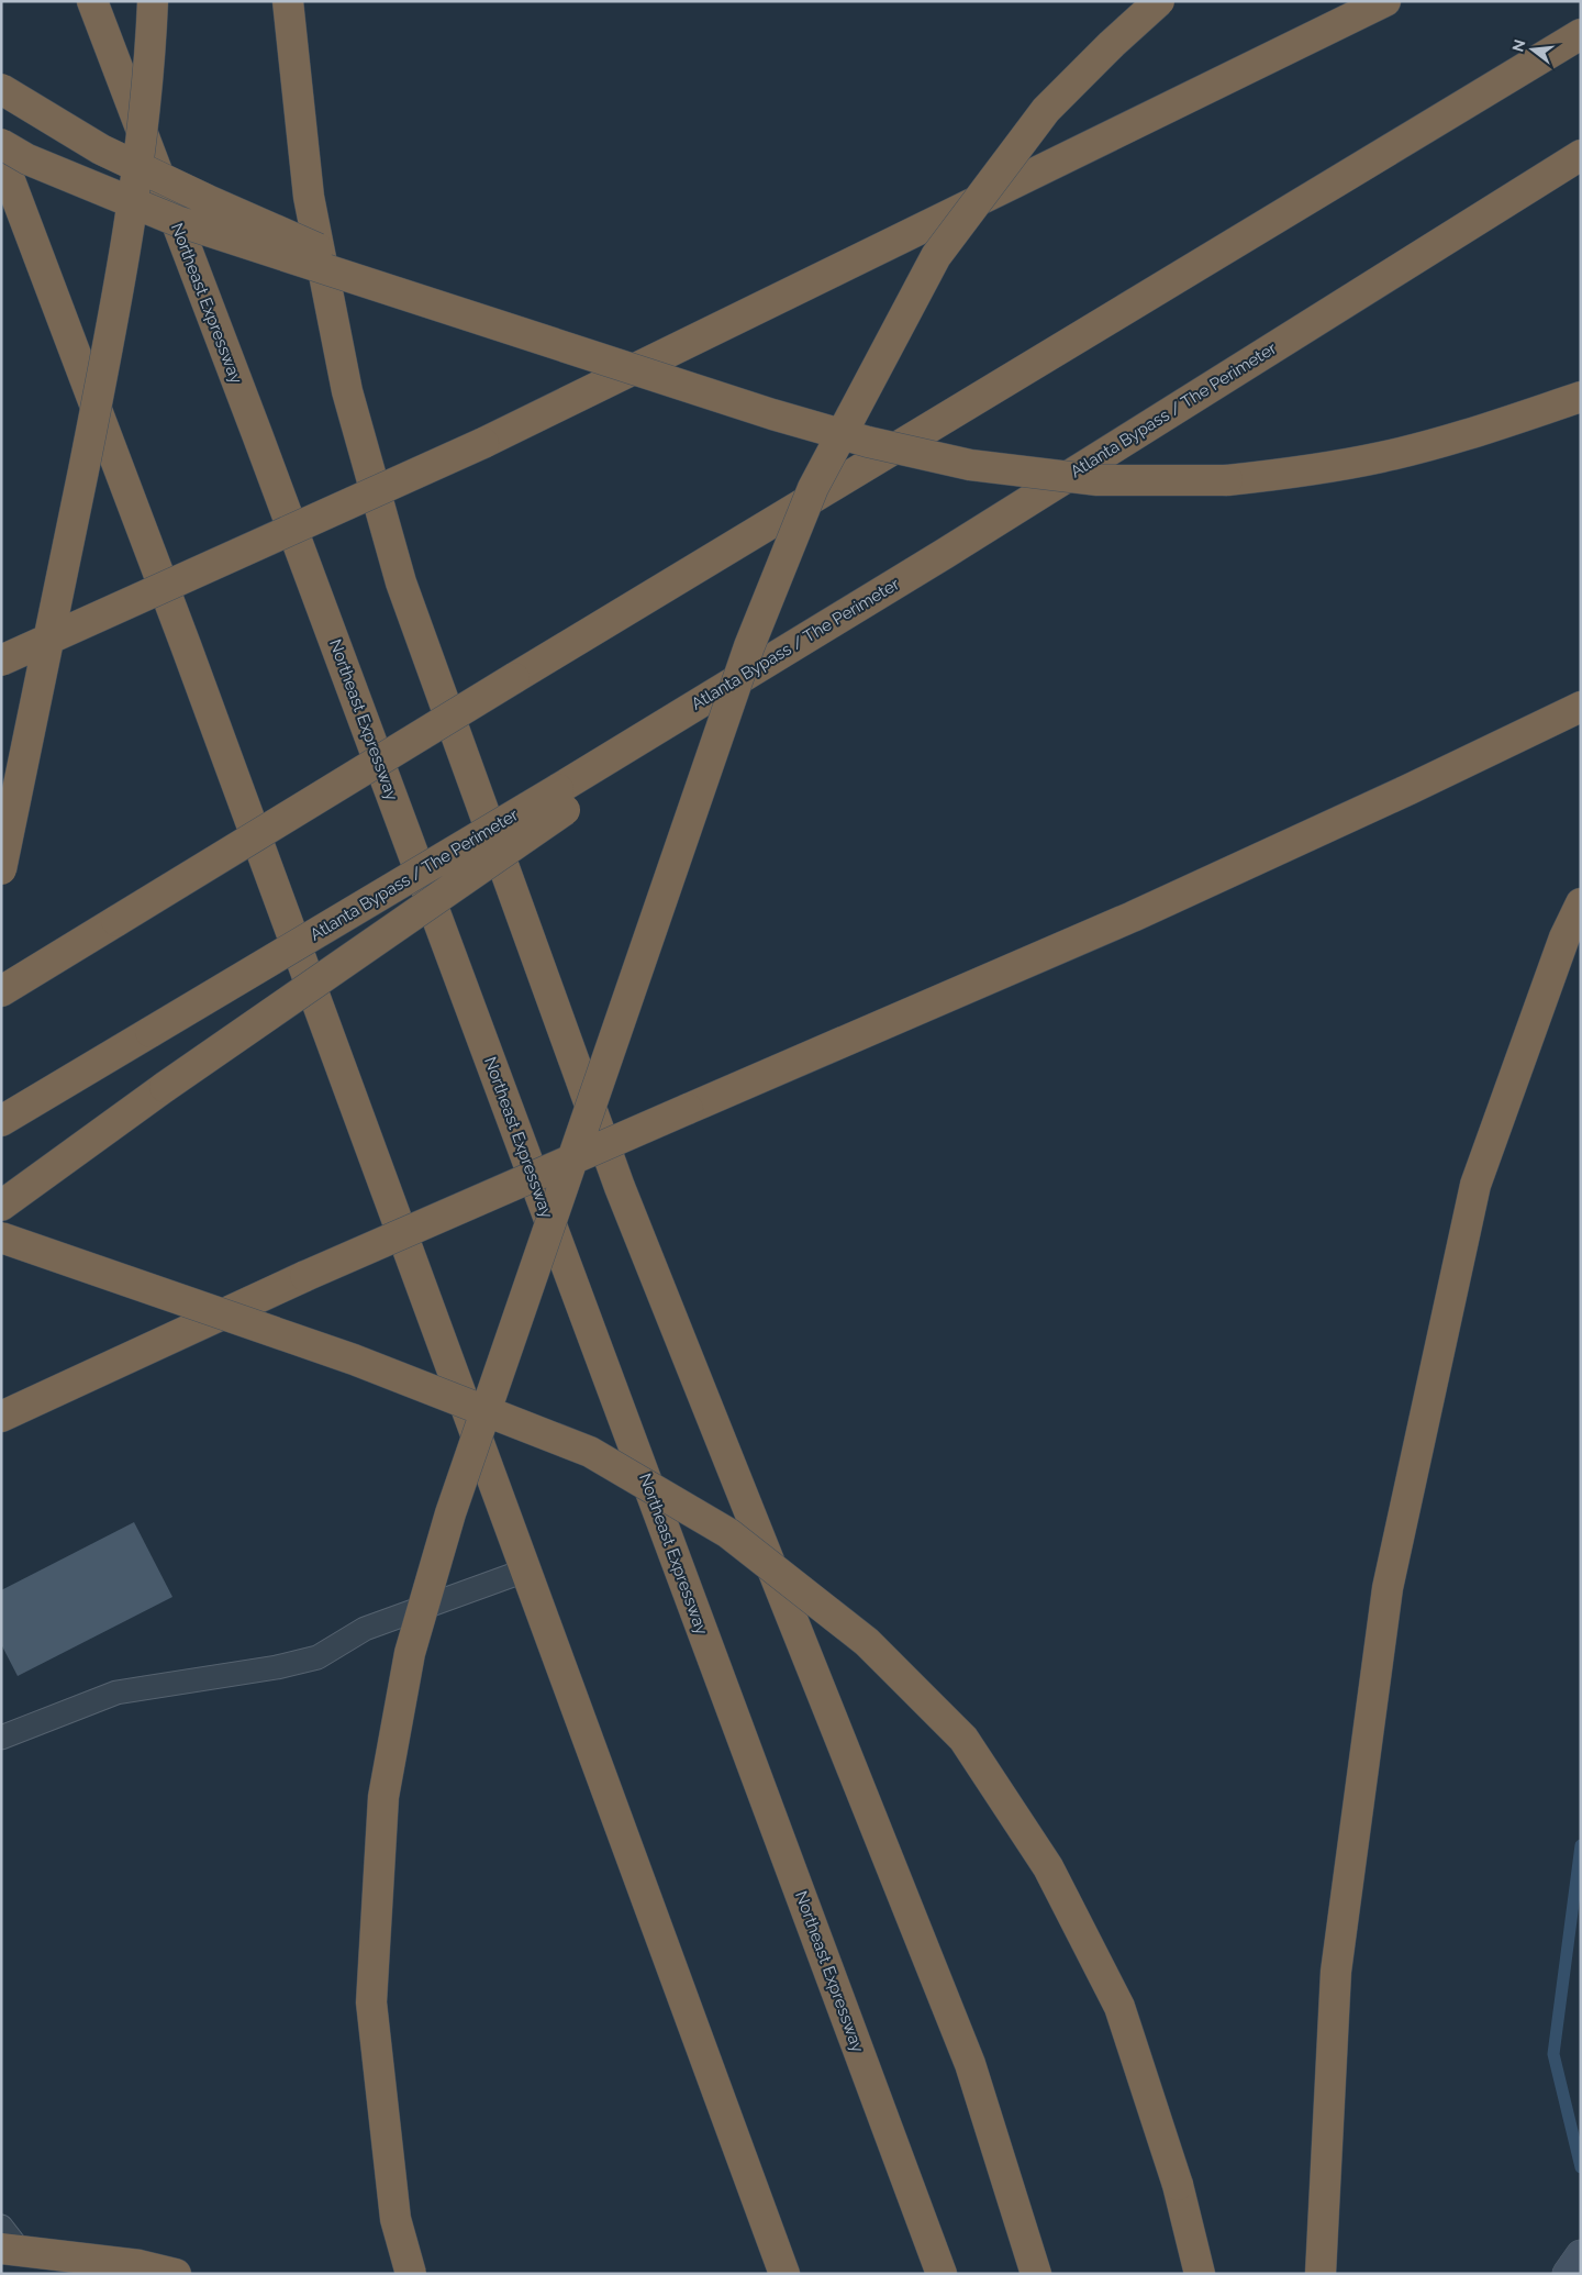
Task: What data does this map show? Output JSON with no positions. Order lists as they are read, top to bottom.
{
  "streets": {
    "highway": ["Northeast Expressway", "Atlanta Bypass / The Perimeter"]
  },
  "north": "left"
}
